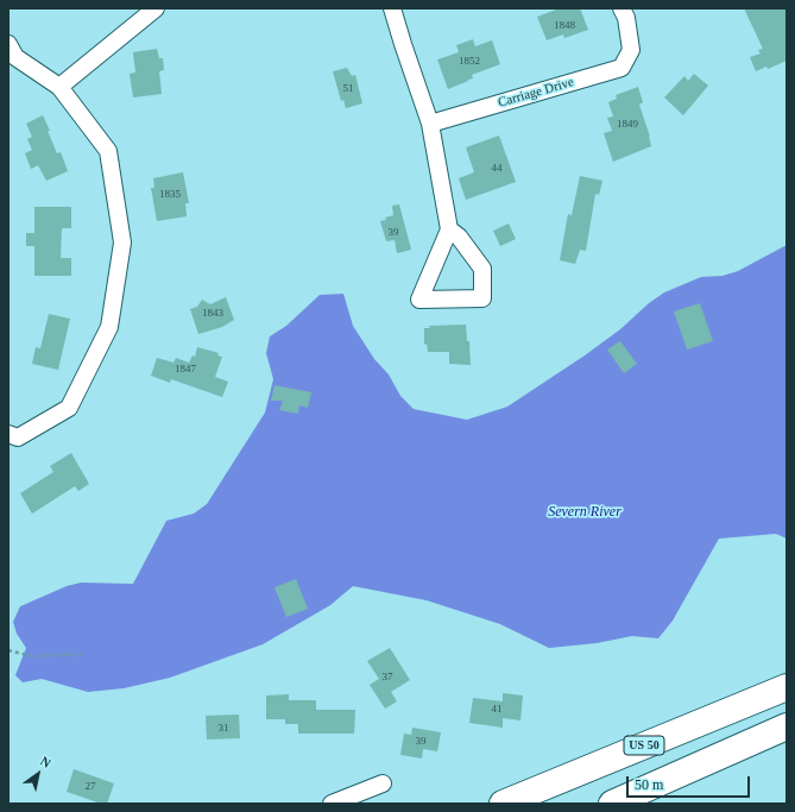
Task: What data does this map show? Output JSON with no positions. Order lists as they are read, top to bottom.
{
  "streets": {
    "highway": ["US 50"],
    "street": ["Carriage Drive"]
  },
  "water": ["Severn River"],
  "house_numbers": [
    "1848",
    "1852",
    "51",
    "1849",
    "44",
    "1835",
    "39",
    "1843",
    "1847",
    "37",
    "41",
    "31",
    "39",
    "27"
  ],
  "scale_bar": "50 m",
  "north": "top right"
}
